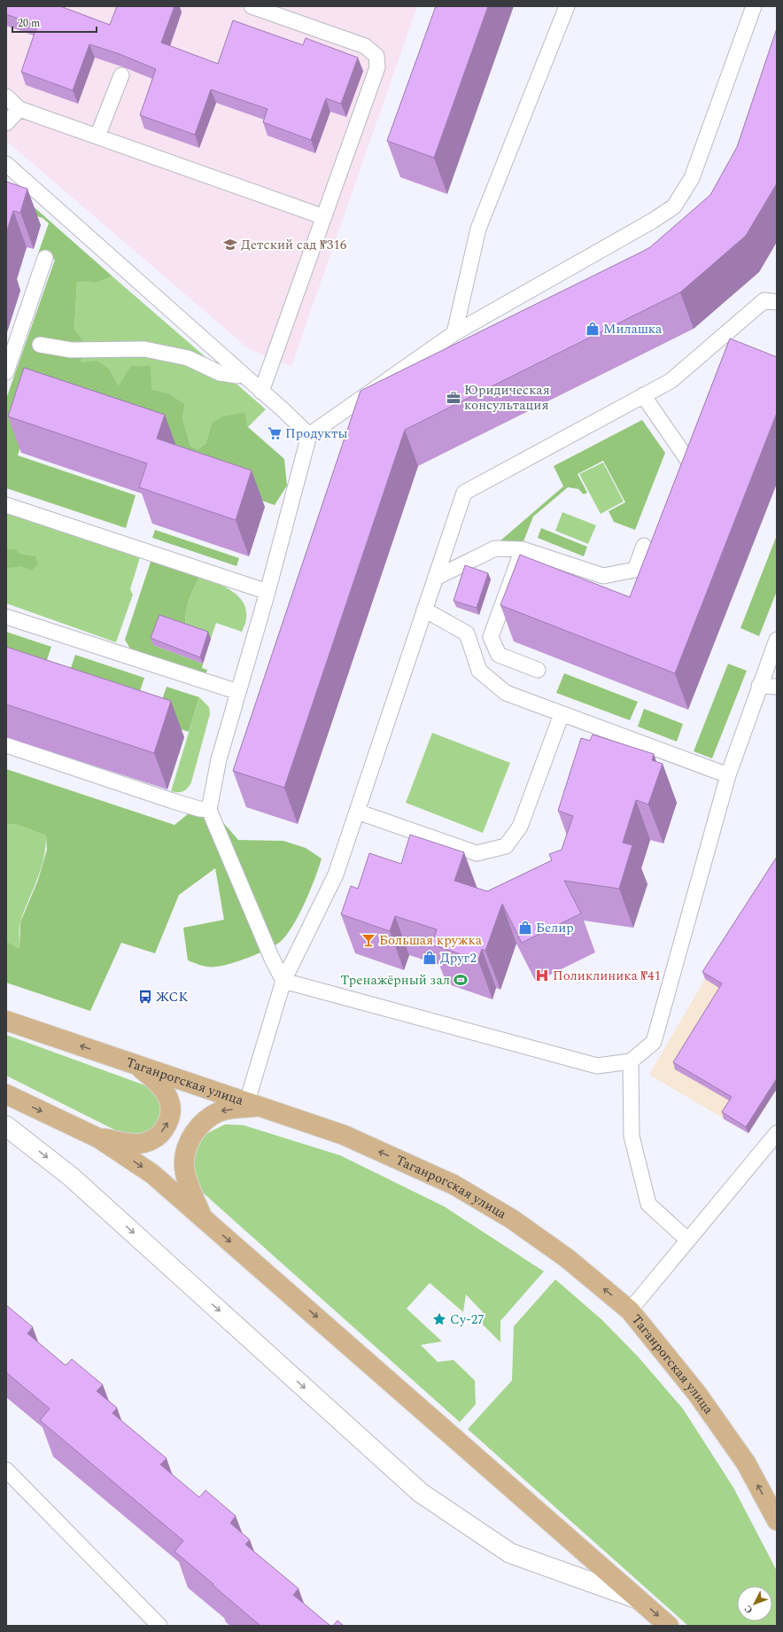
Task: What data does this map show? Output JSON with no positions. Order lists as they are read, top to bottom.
{
  "streets": {
    "main road": ["Таганрогская улица"]
  },
  "places": {
    "school or university": ["Детский сад №316"],
    "shop": ["Милашка", "Белир", "Друг2"],
    "office": ["Юридическая консультация"],
    "supermarket": ["Продукты"],
    "bar": ["Большая кружка"],
    "hospital": ["Поликлиника №41"],
    "sports": ["Тренажёрный зал"],
    "bus stop": ["ЖСК"],
    "place": ["Су-27"]
  },
  "scale_bar": "20 m",
  "north": "bottom left"
}
